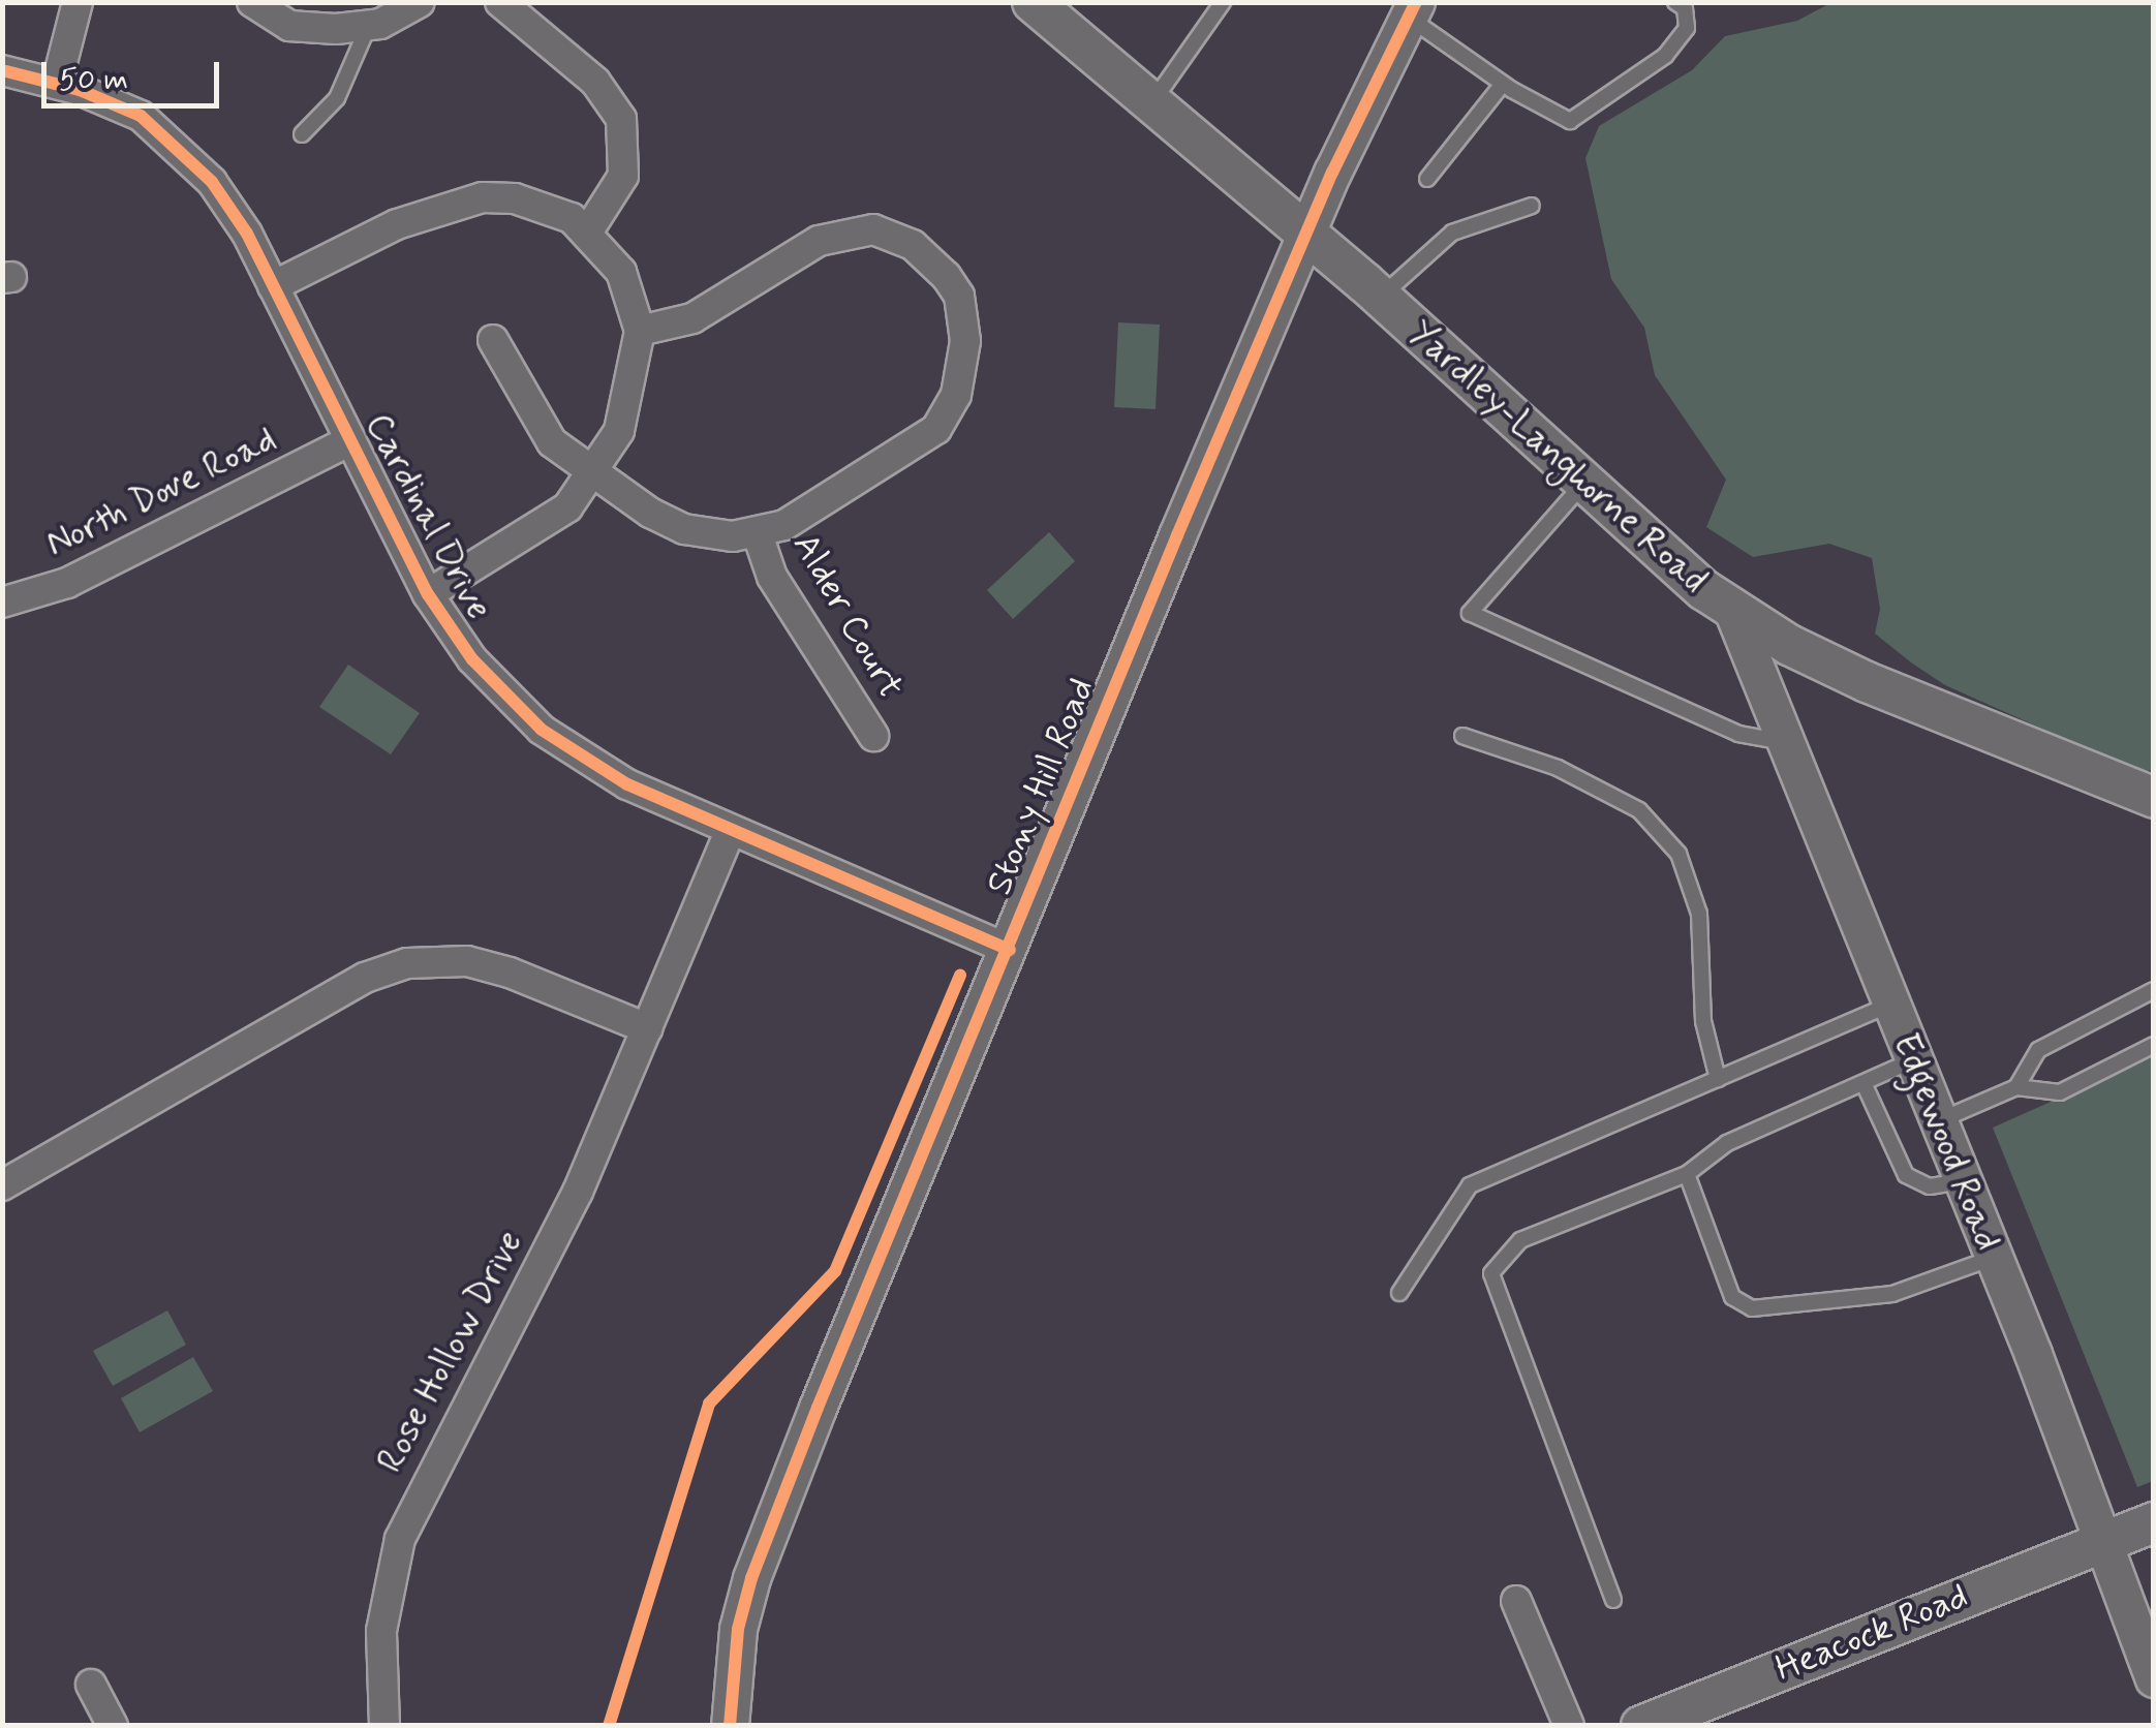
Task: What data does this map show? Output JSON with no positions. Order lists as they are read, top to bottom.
{
  "streets": {
    "main road": ["Yardley-Langhorne Road", "Heacock Road"],
    "street": [
      "North Dove Road",
      "Cardinal Drive",
      "Alder Court",
      "Stony Hill Road",
      "Edgewood Road",
      "Rose Hollow Drive"
    ]
  },
  "crossings": [
    ["Yardley-Langhorne Road", "Stony Hill Road"],
    ["Yardley-Langhorne Road", "Edgewood Road"],
    ["North Dove Road", "Cardinal Drive"],
    ["Cardinal Drive", "Stony Hill Road"],
    ["Cardinal Drive", "Rose Hollow Drive"],
    ["Edgewood Road", "Heacock Road"]
  ],
  "scale_bar": "50 m"
}
